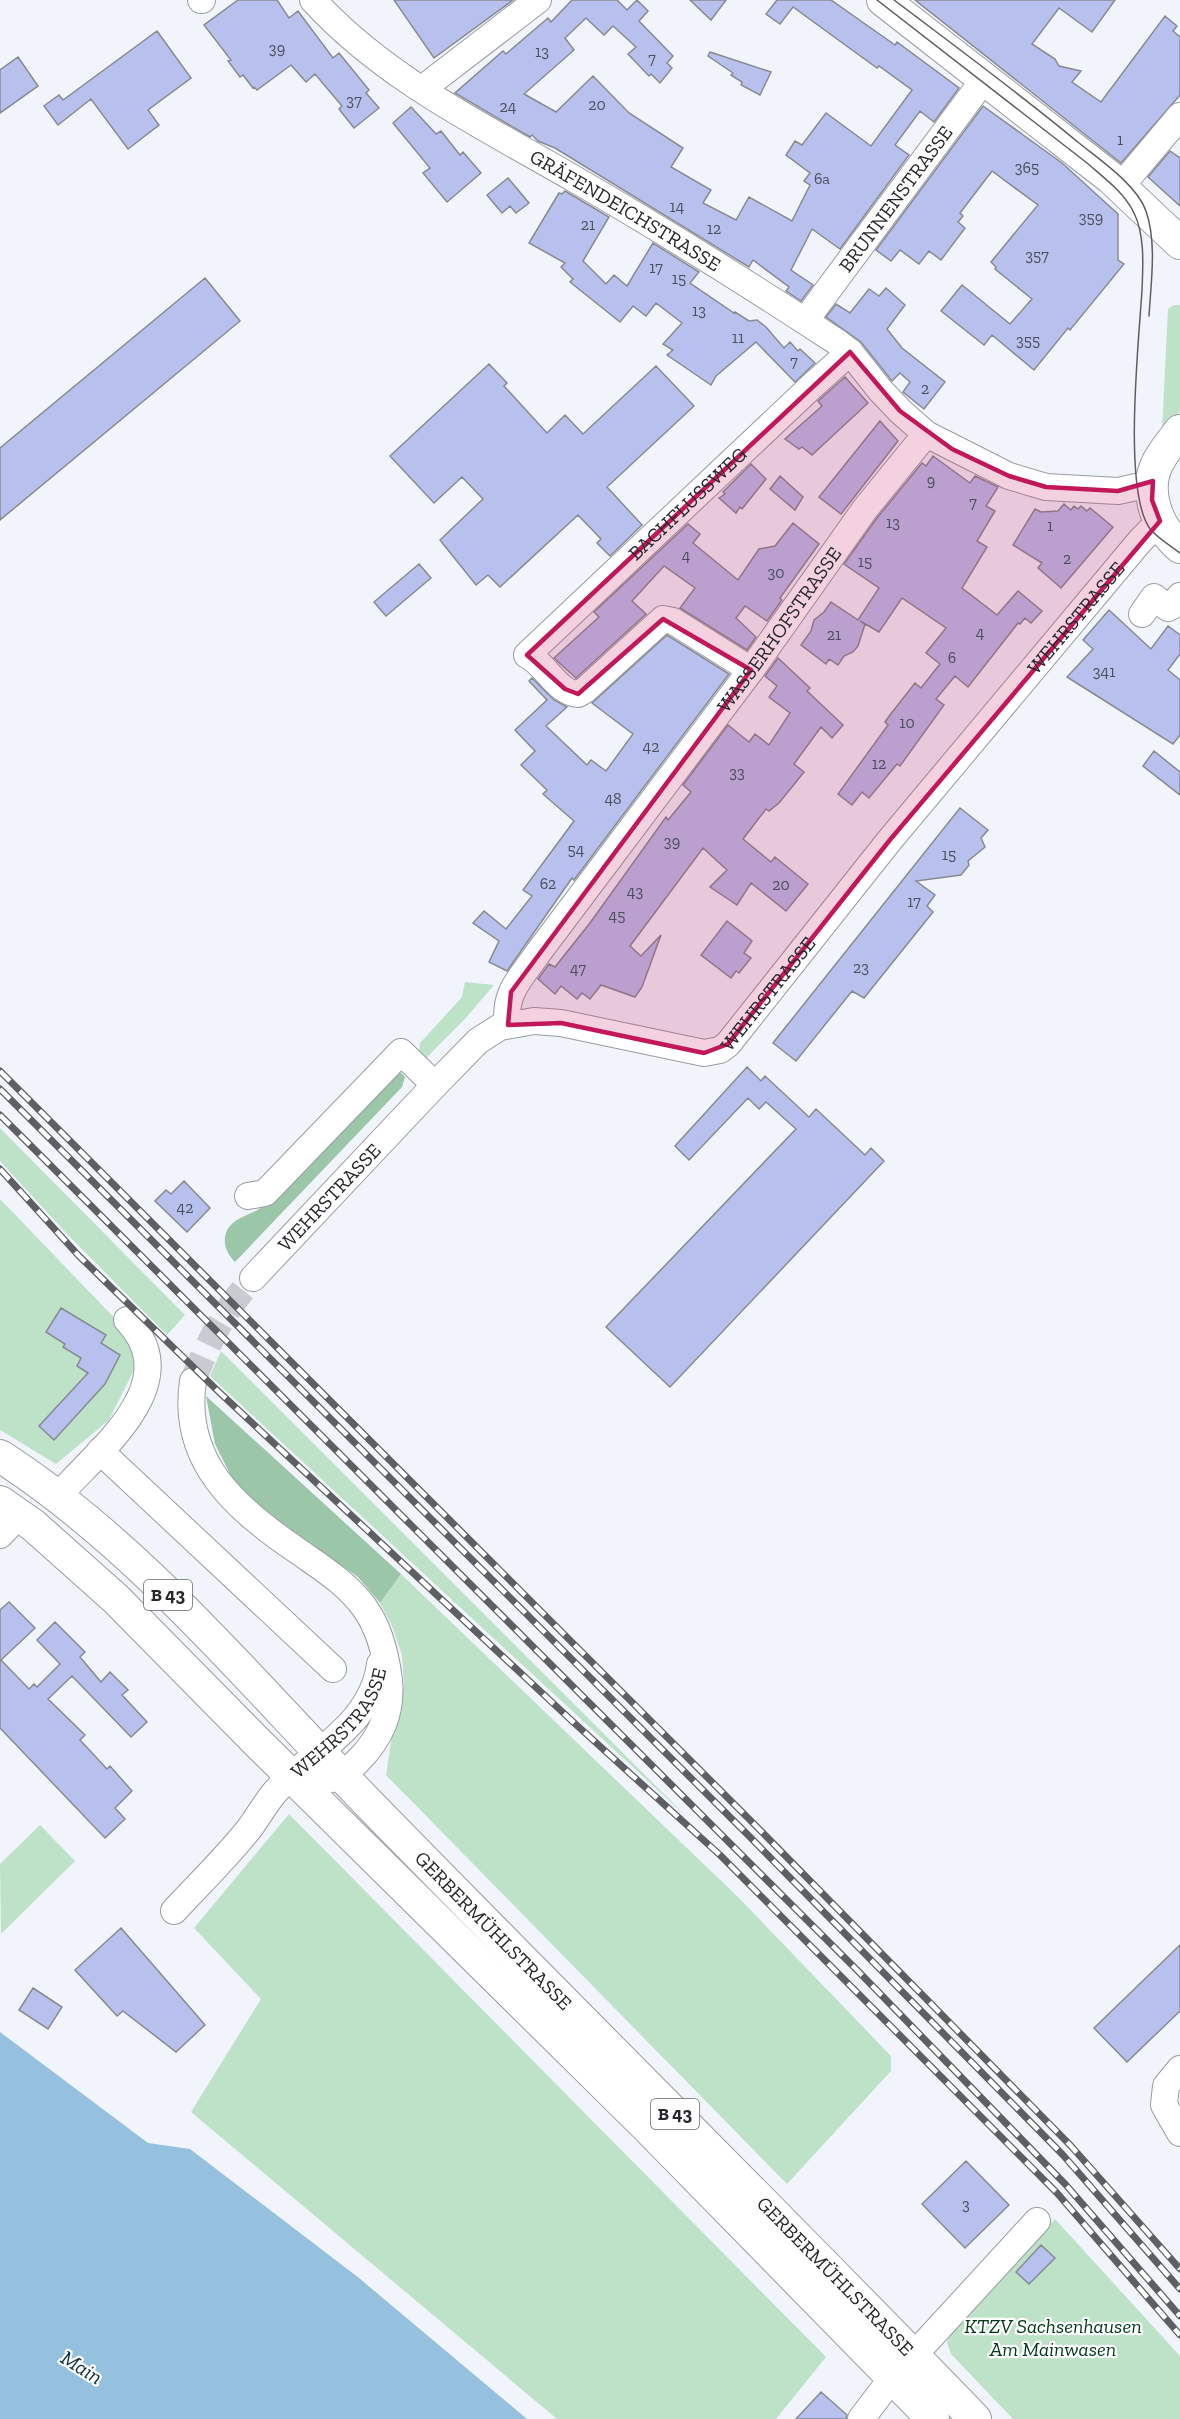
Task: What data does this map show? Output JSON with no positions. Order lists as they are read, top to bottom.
{
  "streets": {
    "main road": ["B 43", "GERBERMÜHLSTRASSE"],
    "street": [
      "BRUNNENSTRASSE",
      "GRÄFENDEICHSTRASSE",
      "BACHFLUSSWEG",
      "WEHRSTRASSE",
      "WASSERHOFSTRASSE"
    ]
  },
  "crossings": [
    ["BRUNNENSTRASSE", "GRÄFENDEICHSTRASSE"],
    ["GRÄFENDEICHSTRASSE", "BACHFLUSSWEG"],
    ["GRÄFENDEICHSTRASSE", "WASSERHOFSTRASSE"],
    ["BACHFLUSSWEG", "WASSERHOFSTRASSE"],
    ["WEHRSTRASSE", "WASSERHOFSTRASSE"],
    ["WEHRSTRASSE", "GERBERMÜHLSTRASSE"]
  ],
  "water": ["Main"],
  "parks": ["KTZV Sachsenhausen Am Mainwasen"],
  "house_numbers": [
    "39",
    "13",
    "7",
    "37",
    "20",
    "24",
    "1",
    "365",
    "6a",
    "14",
    "359",
    "21",
    "12",
    "357",
    "17",
    "15",
    "13",
    "11",
    "355",
    "7",
    "2",
    "9",
    "7",
    "13",
    "1",
    "4",
    "2",
    "15",
    "30",
    "4",
    "21",
    "6",
    "341",
    "10",
    "42",
    "12",
    "33",
    "48",
    "39",
    "54",
    "15",
    "62",
    "20",
    "43",
    "17",
    "45",
    "23",
    "47",
    "42",
    "3"
  ]
}
